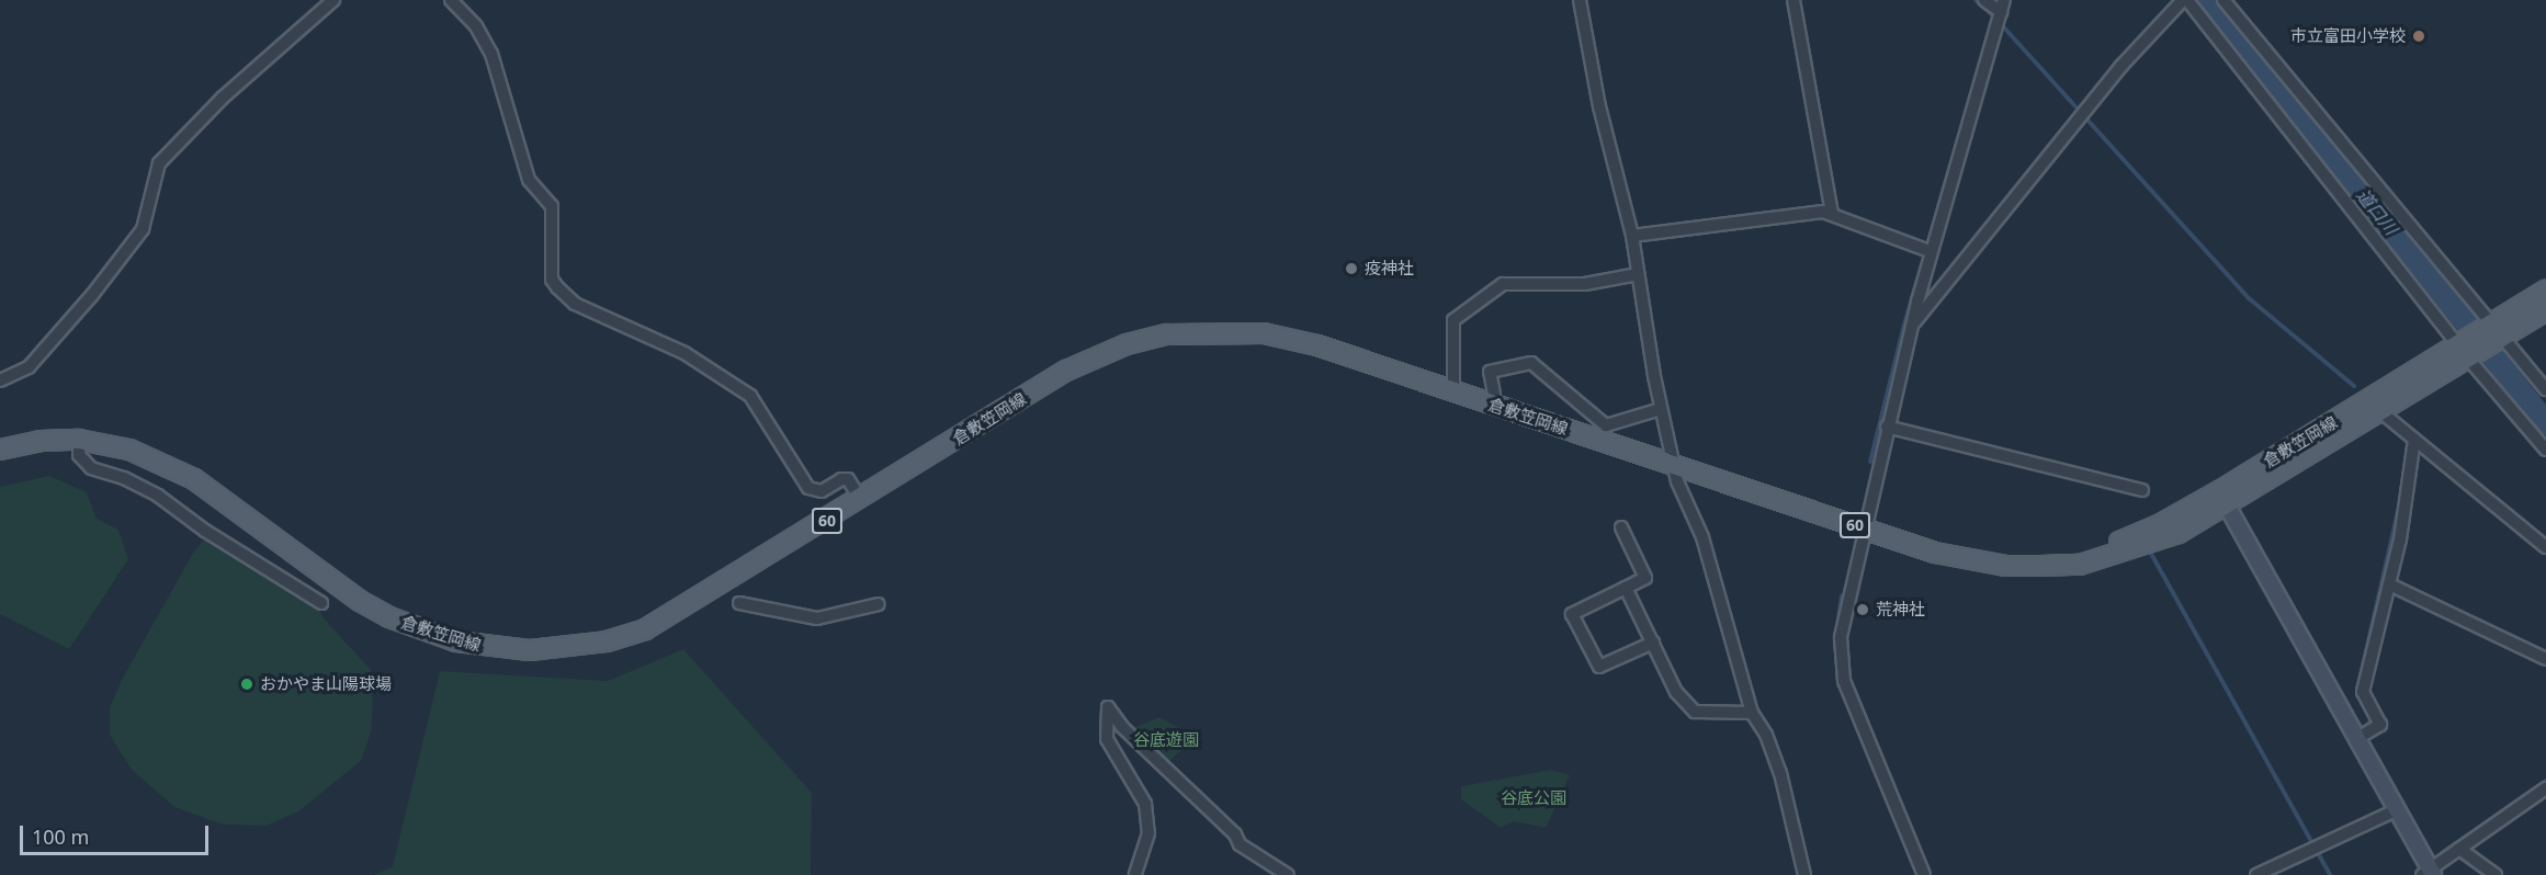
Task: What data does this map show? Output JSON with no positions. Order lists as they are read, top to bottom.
{
  "streets": {
    "main road": ["倉敷笠岡線", "60"]
  },
  "water": ["道口川"],
  "parks": ["谷底遊園", "谷底公園"],
  "places": [
    "市立富田小学校",
    "疫神社",
    "荒神社",
    "おかやま山陽球場"
  ],
  "scale_bar": "100 m"
}
